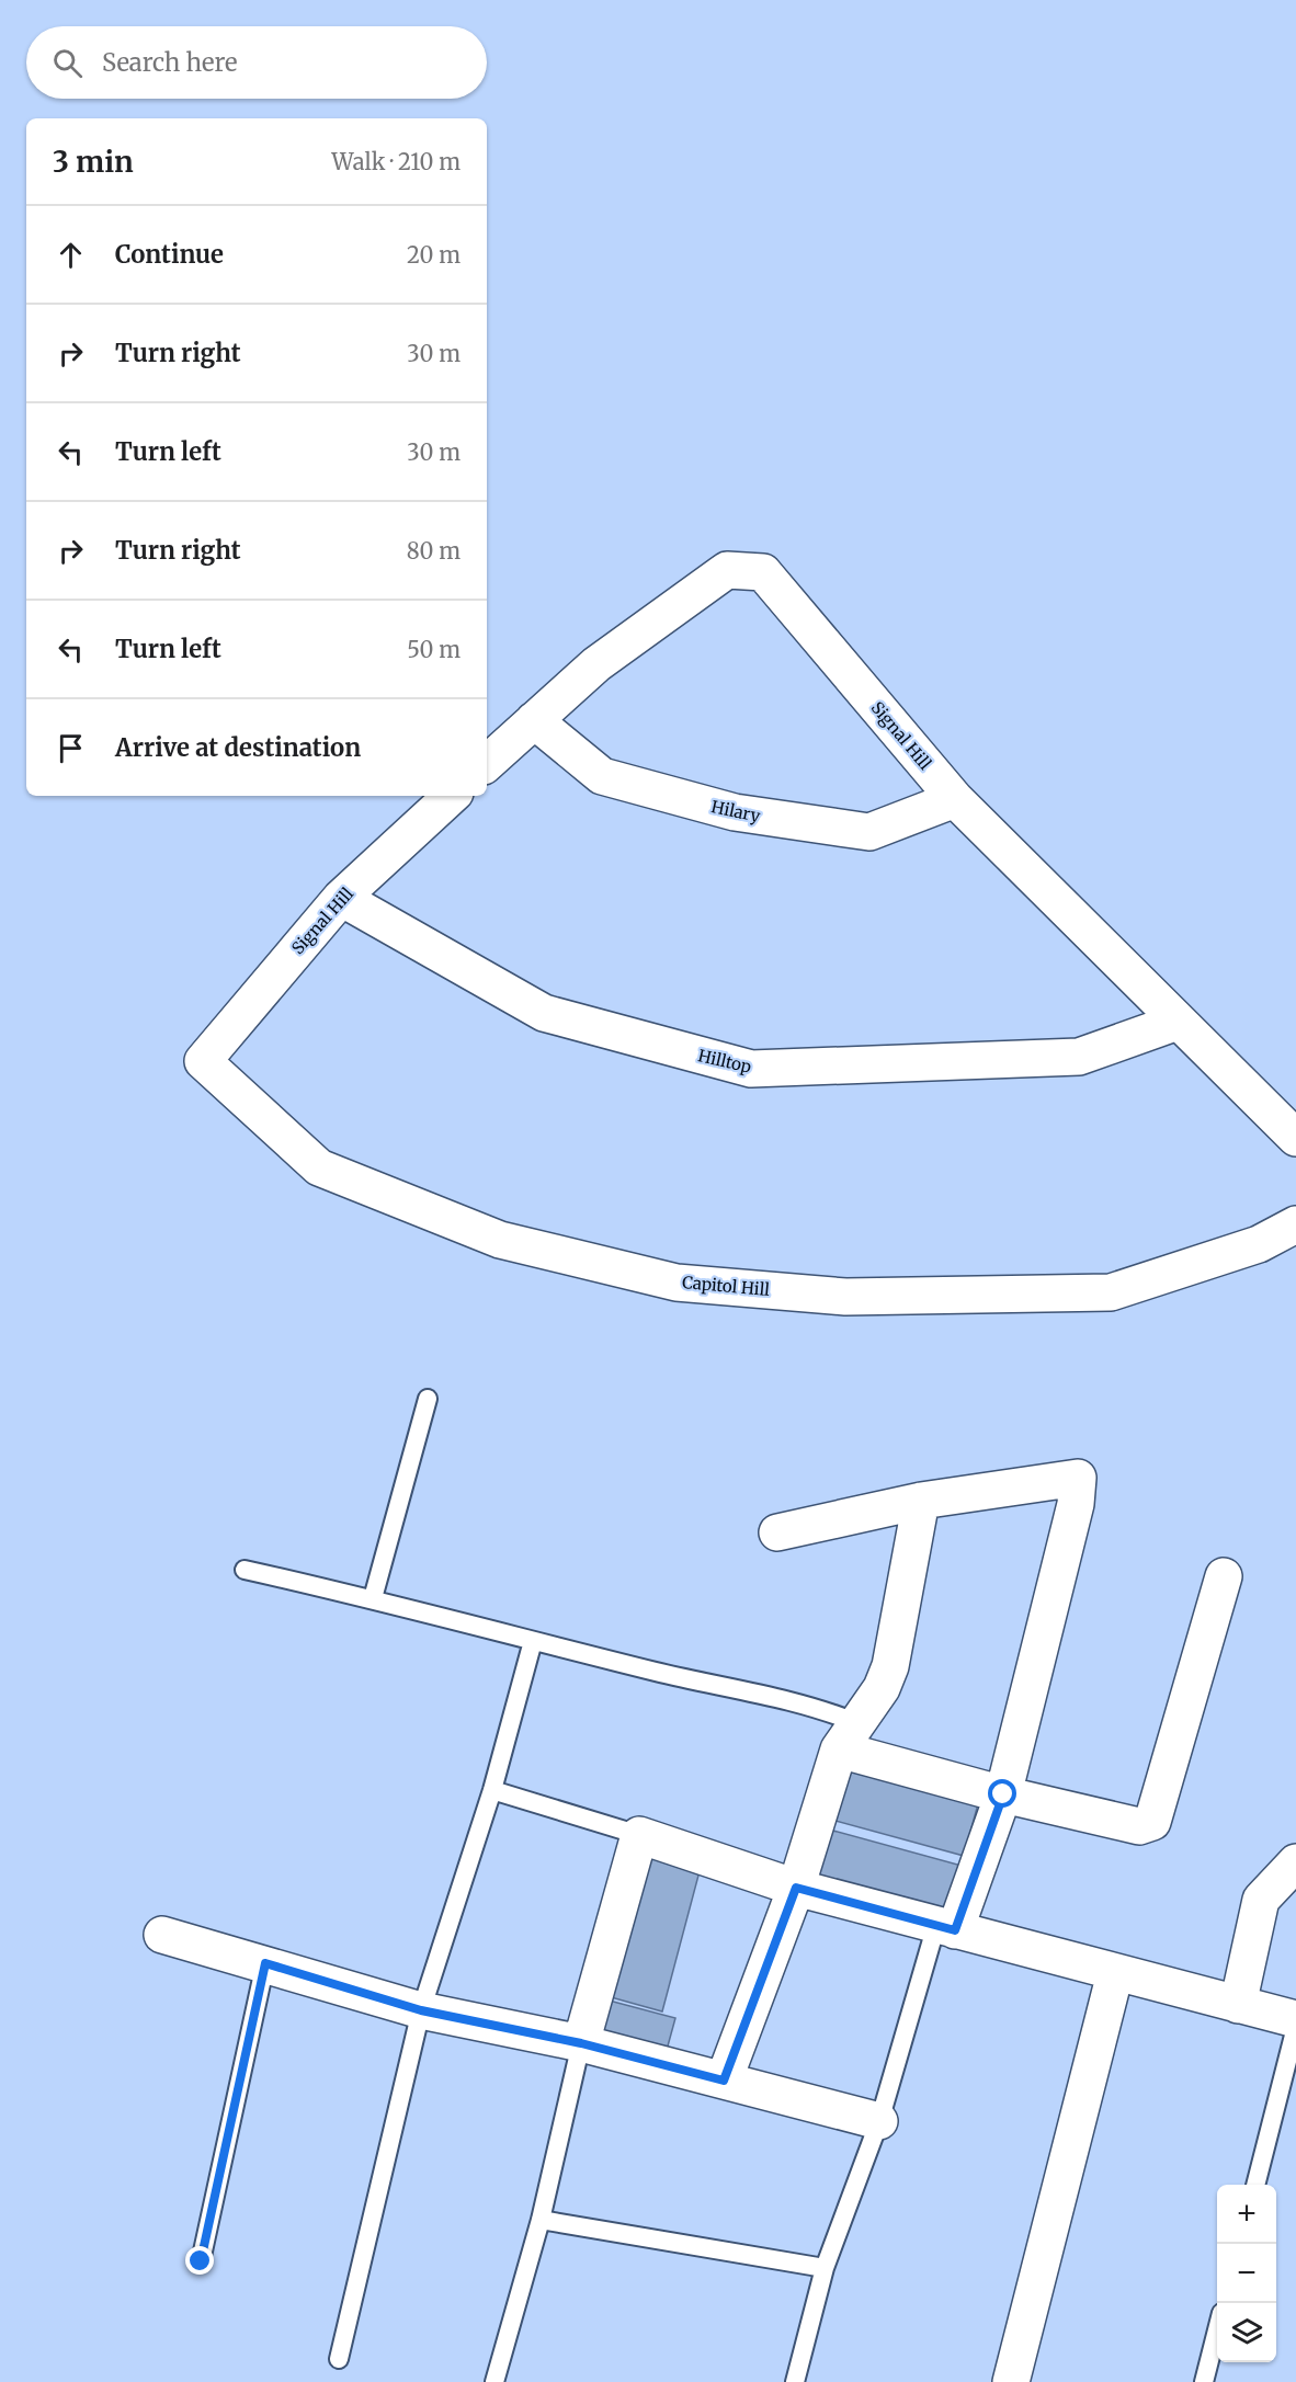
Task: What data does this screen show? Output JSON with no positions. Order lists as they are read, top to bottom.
{
  "streets": {
    "street": [
      "Signal Hill",
      "Hilary",
      "Hilltop",
      "Capitol Hill"
    ]
  },
  "crossings": [
    ["Signal Hill", "Hilary"],
    ["Signal Hill", "Hilltop"],
    ["Signal Hill", "Capitol Hill"]
  ],
  "page": {
    "search": "Search here",
    "heading": ["3 min", "Walk · 210 m"],
    "list": [
      ["Continue", "20 m"],
      ["Turn right", "30 m"],
      ["Turn left", "30 m"],
      ["Turn right", "80 m"],
      ["Turn left", "50 m"],
      "Arrive at destination"
    ],
    "map_buttons": ["+", "−"]
  }
}
